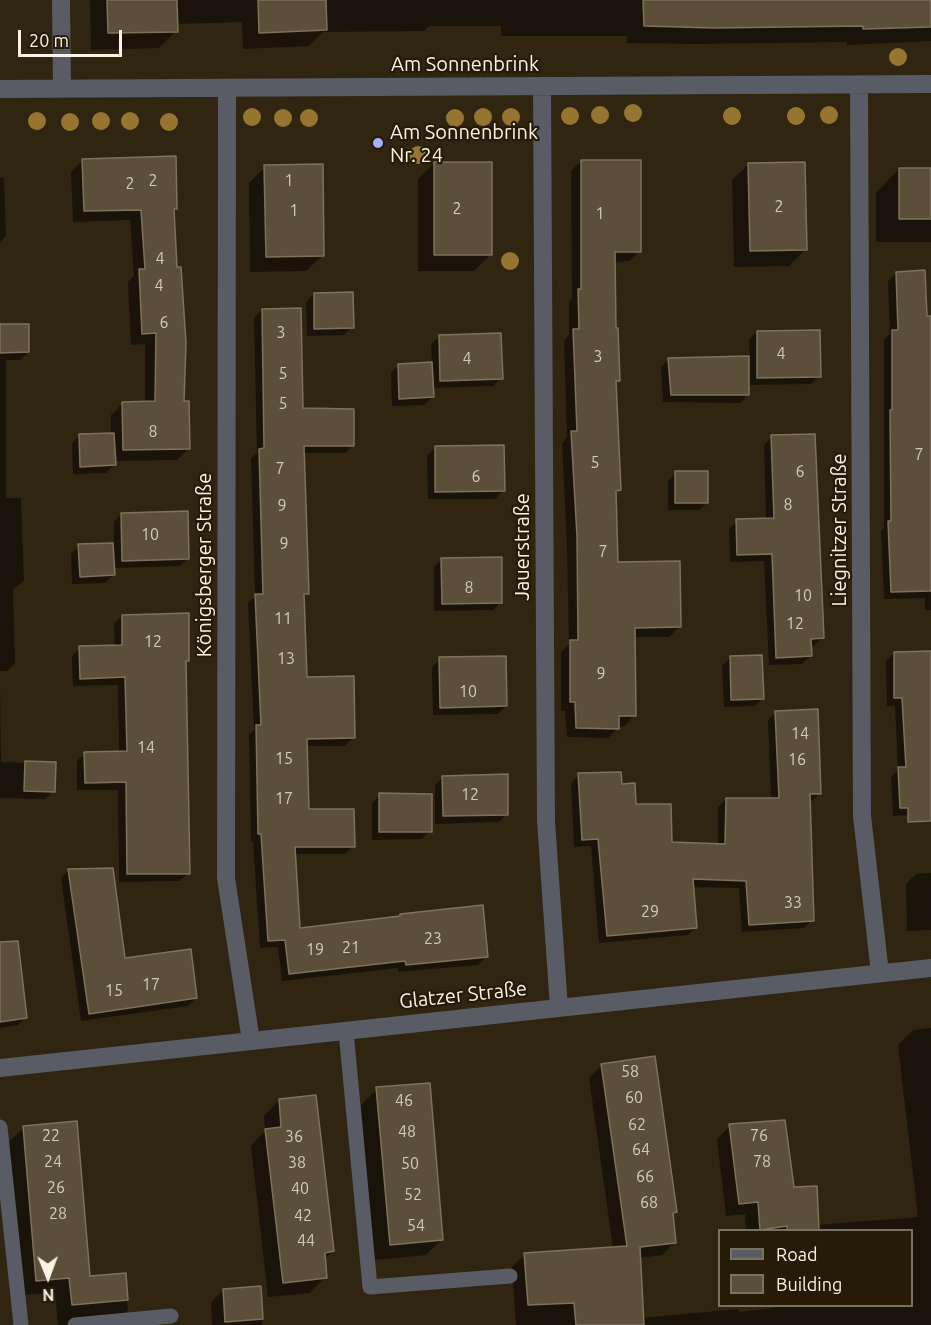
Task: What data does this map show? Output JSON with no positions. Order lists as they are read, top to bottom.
{
  "streets": {
    "street": [
      "Am Sonnenbrink",
      "Liegnitzer Straße",
      "Jauerstraße",
      "Königsberger Straße",
      "Glatzer Straße"
    ]
  },
  "crossings": [
    ["Am Sonnenbrink", "Liegnitzer Straße"],
    ["Am Sonnenbrink", "Jauerstraße"],
    ["Am Sonnenbrink", "Königsberger Straße"],
    ["Liegnitzer Straße", "Glatzer Straße"],
    ["Jauerstraße", "Glatzer Straße"],
    ["Königsberger Straße", "Glatzer Straße"]
  ],
  "places": ["Am Sonnenbrink Nr. 24"],
  "house_numbers": [
    "2",
    "1",
    "2",
    "2",
    "2",
    "1",
    "1",
    "4",
    "4",
    "6",
    "3",
    "4",
    "3",
    "4",
    "5",
    "5",
    "8",
    "7",
    "5",
    "7",
    "6",
    "6",
    "8",
    "9",
    "10",
    "9",
    "7",
    "8",
    "10",
    "11",
    "12",
    "12",
    "13",
    "9",
    "10",
    "14",
    "14",
    "15",
    "16",
    "12",
    "17",
    "33",
    "29",
    "23",
    "21",
    "19",
    "17",
    "15",
    "58",
    "60",
    "46",
    "62",
    "48",
    "22",
    "76",
    "36",
    "64",
    "24",
    "78",
    "38",
    "50",
    "66",
    "26",
    "40",
    "52",
    "68",
    "28",
    "42",
    "54",
    "44"
  ],
  "legend": ["Road", "Building"],
  "scale_bar": "20 m",
  "north": "bottom"
}
